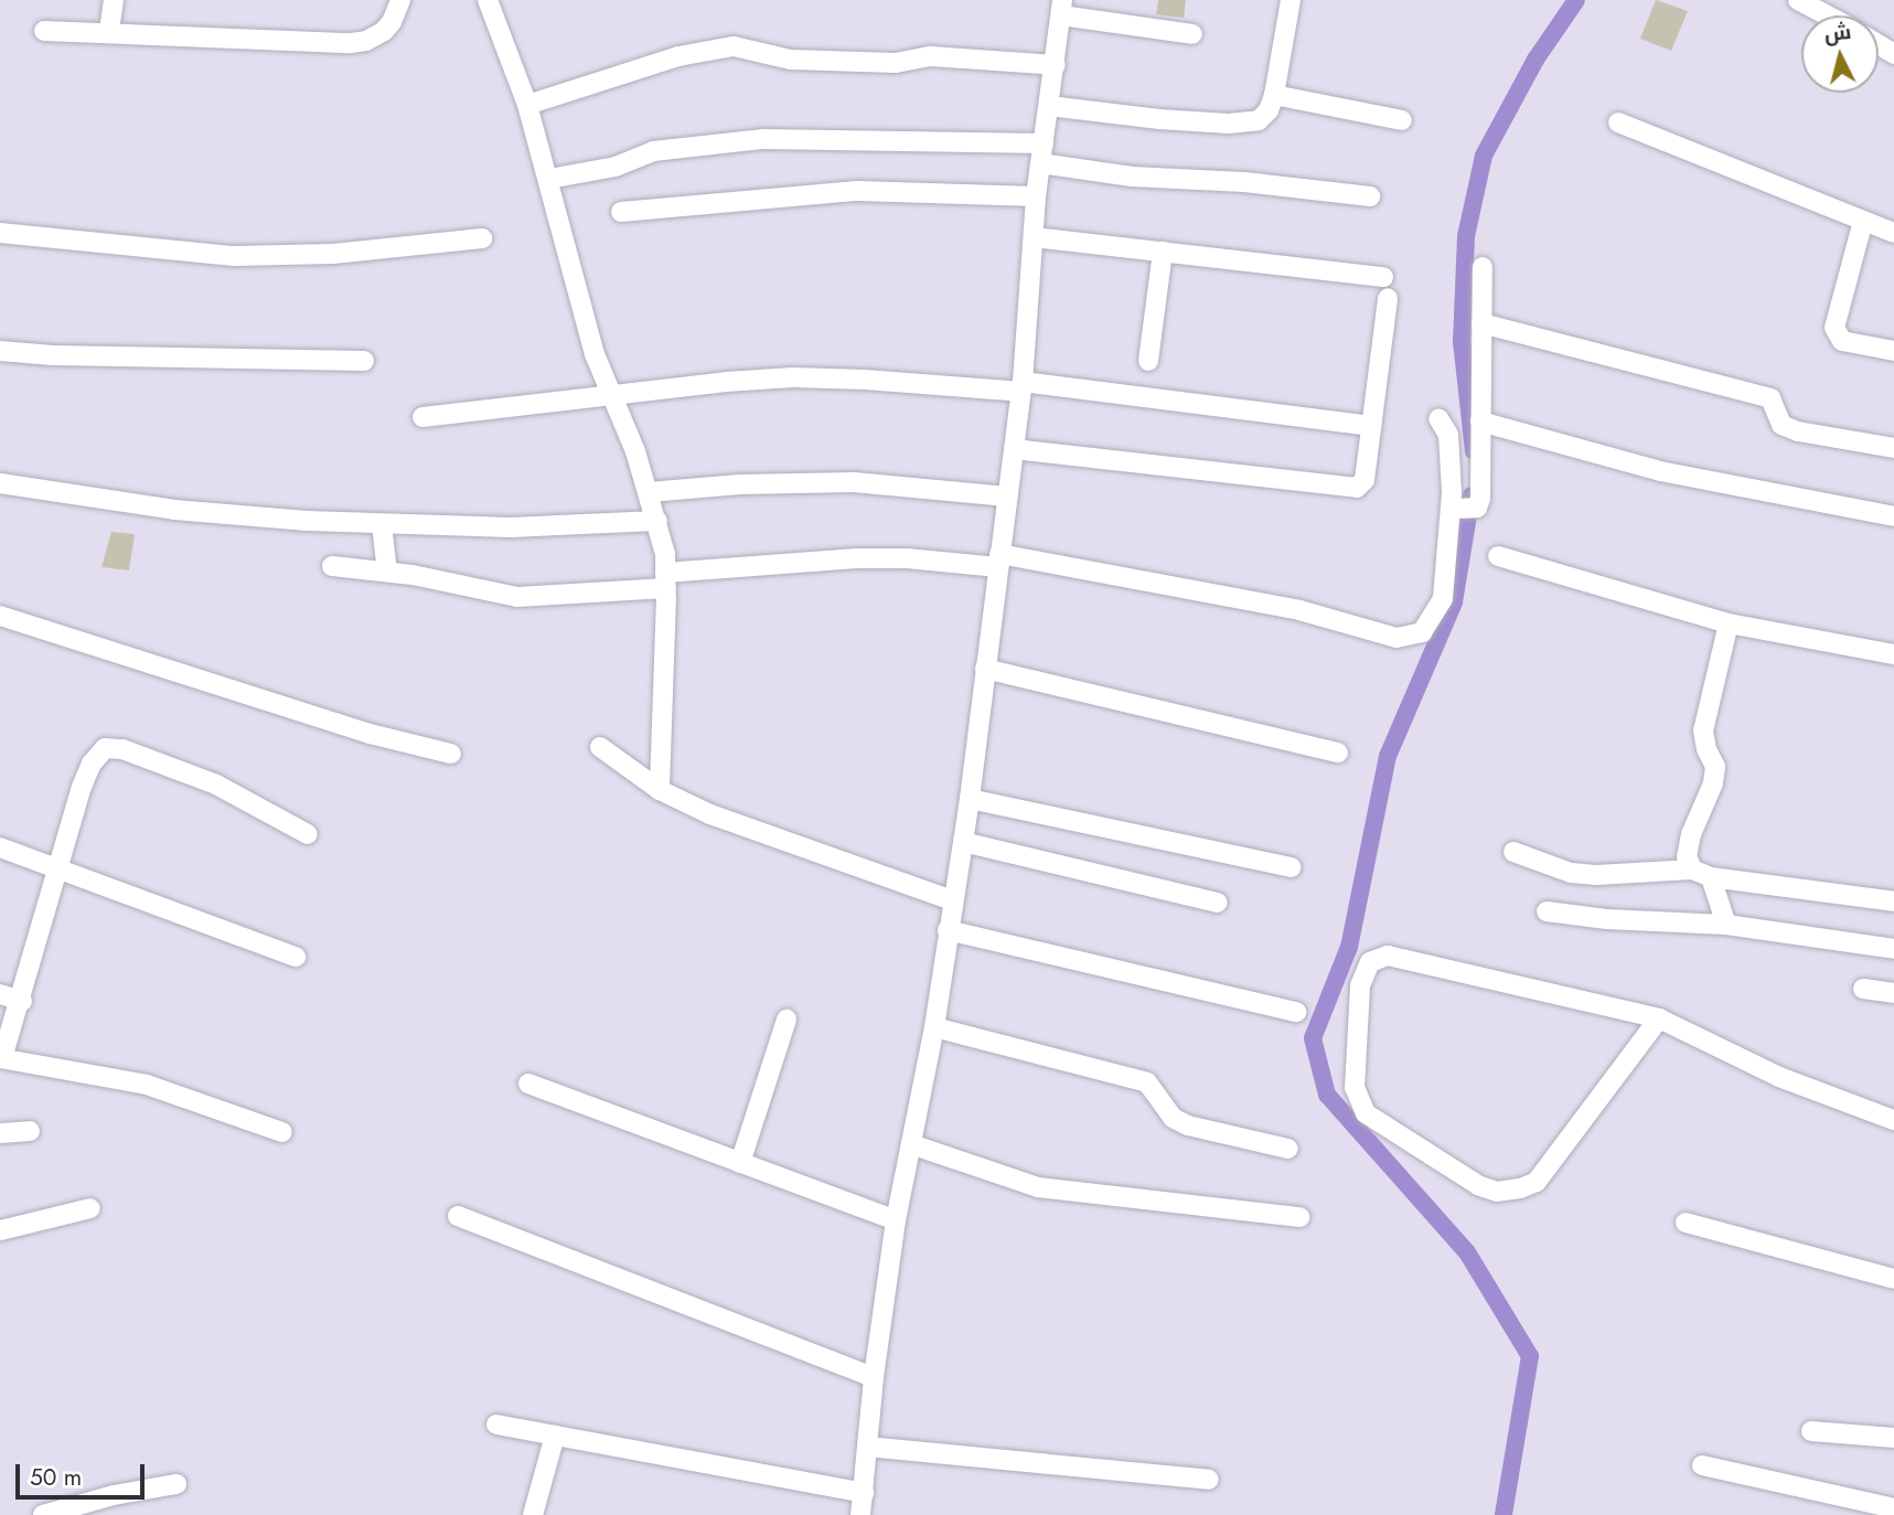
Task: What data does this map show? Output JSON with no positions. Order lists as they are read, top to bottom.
{
  "scale_bar": "50 m",
  "north": "top"
}
